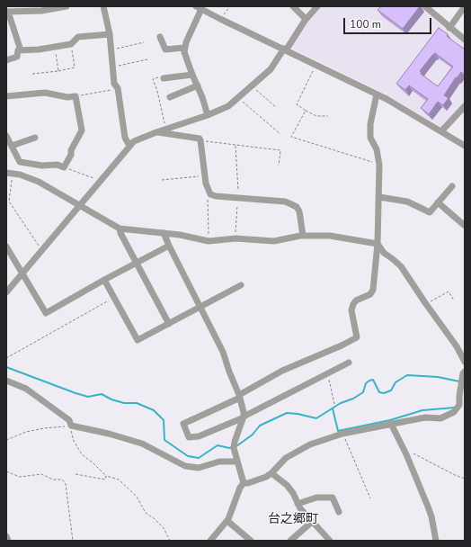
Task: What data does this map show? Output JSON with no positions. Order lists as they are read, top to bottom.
{
  "districts": ["台之郷町"],
  "scale_bar": "100 m"
}
